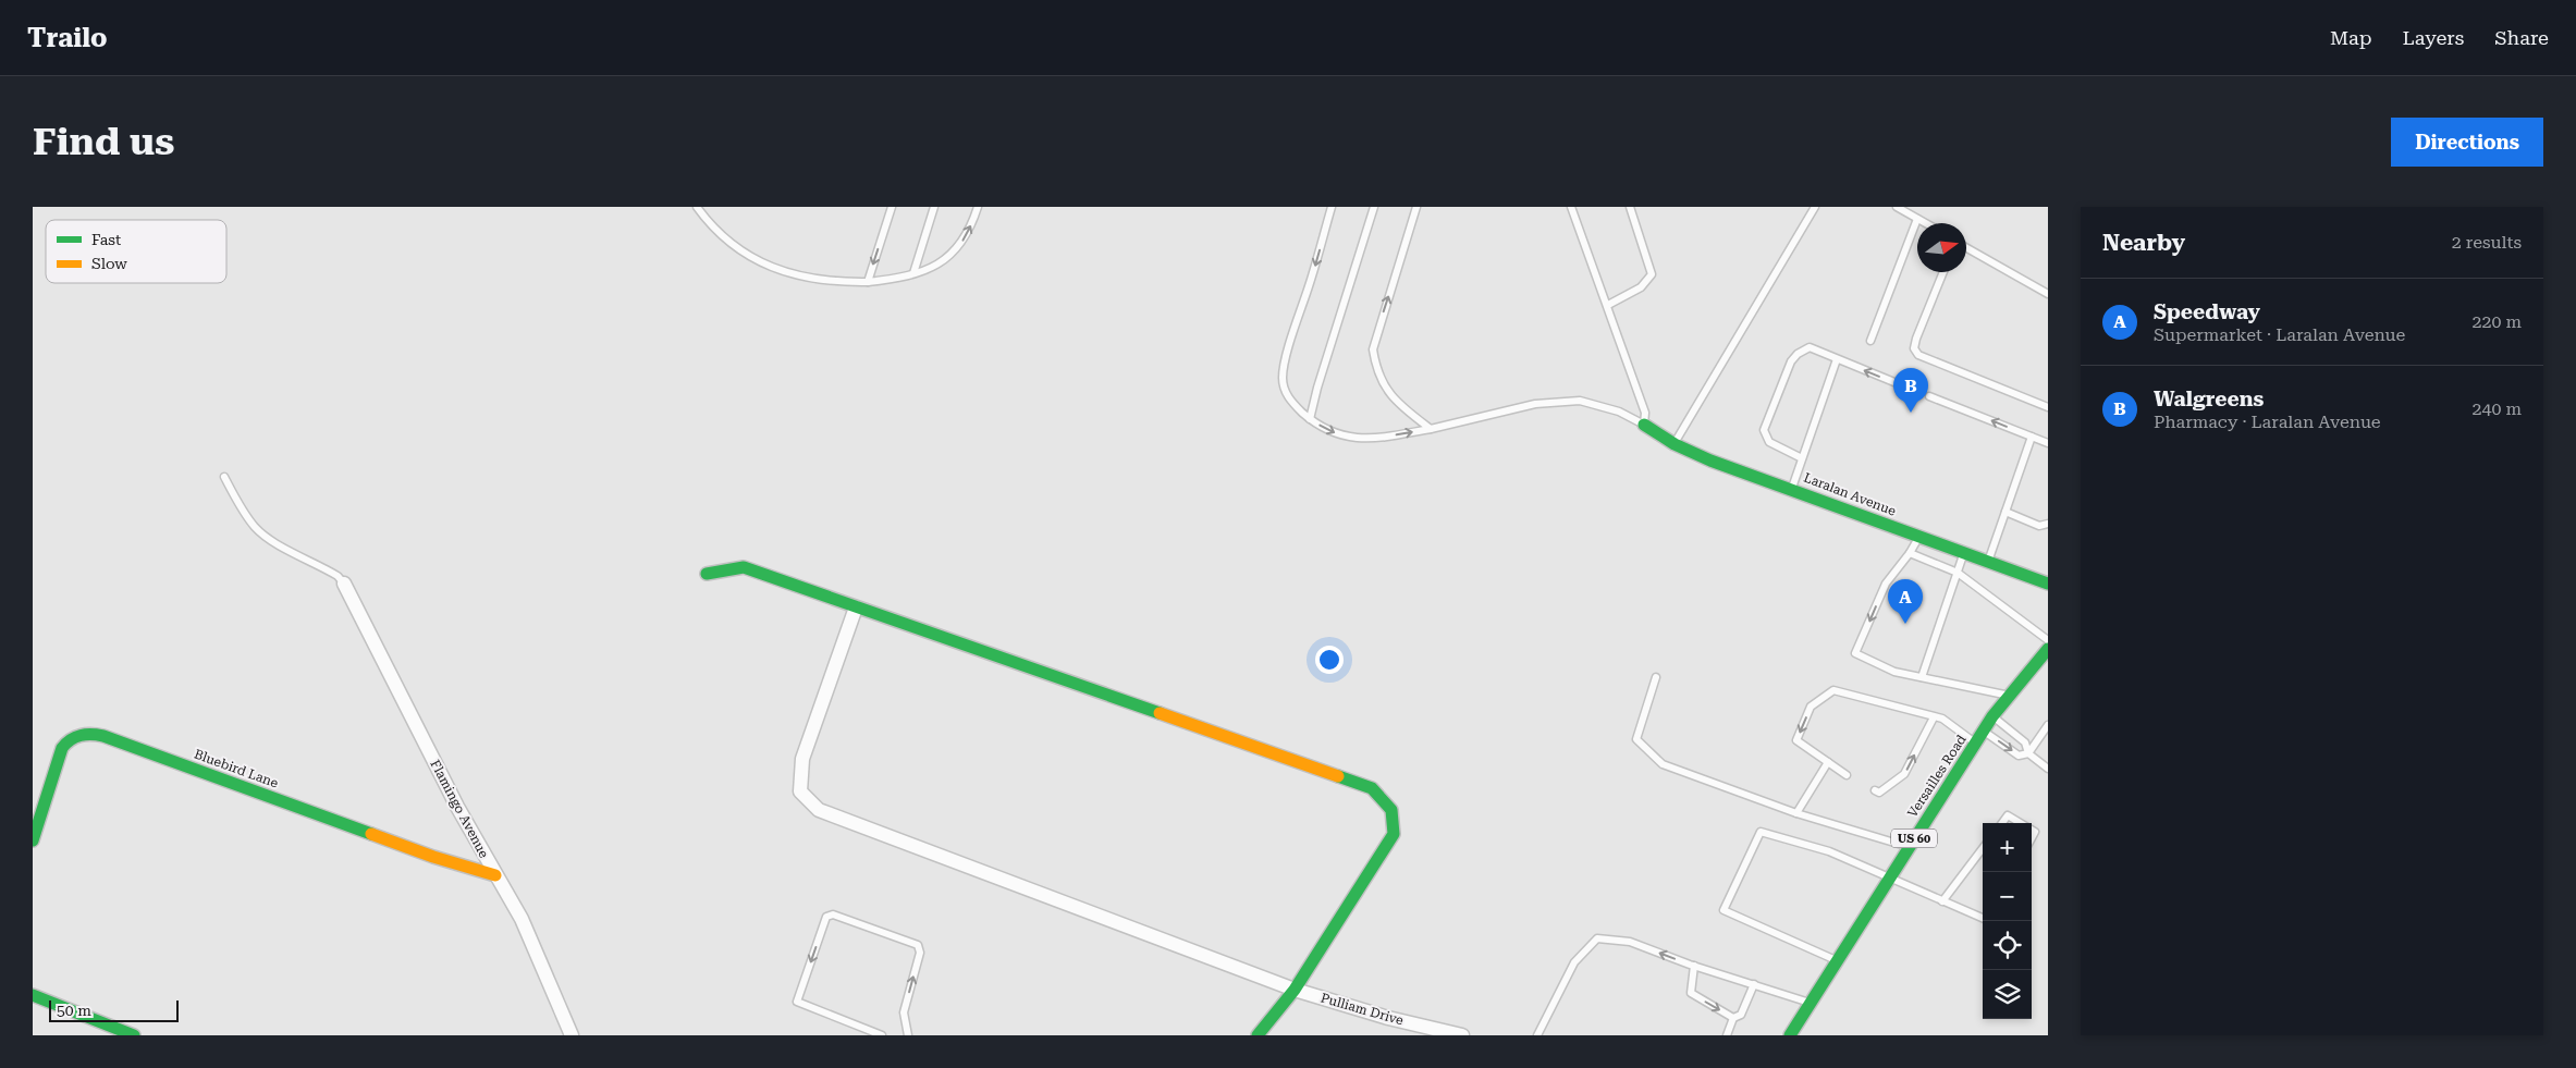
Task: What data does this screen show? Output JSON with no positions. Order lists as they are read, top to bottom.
{
  "streets": {
    "main road": [
      "Laralan Avenue",
      "Bluebird Lane",
      "Versailles Road",
      "US 60"
    ],
    "street": ["Flamingo Avenue", "Pulliam Drive"]
  },
  "crossings": [
    ["Bluebird Lane", "Flamingo Avenue"]
  ],
  "legend": ["Fast", "Slow"],
  "scale_bar": "50 m",
  "north": "right",
  "page": {
    "header": "Trailo",
    "nav": ["Map", "Layers", "Share"],
    "buttons": "Directions",
    "title": "Find us",
    "heading": ["Nearby", "2 results"],
    "list": [
      {
        "mark": "A",
        "name": "Speedway",
        "note": "Supermarket · Laralan Avenue",
        "value": "220 m"
      },
      {
        "mark": "B",
        "name": "Walgreens",
        "note": "Pharmacy · Laralan Avenue",
        "value": "240 m"
      }
    ],
    "pins": ["B", "A"],
    "map_buttons": ["+", "−"],
    "scale": "50 m"
  }
}
